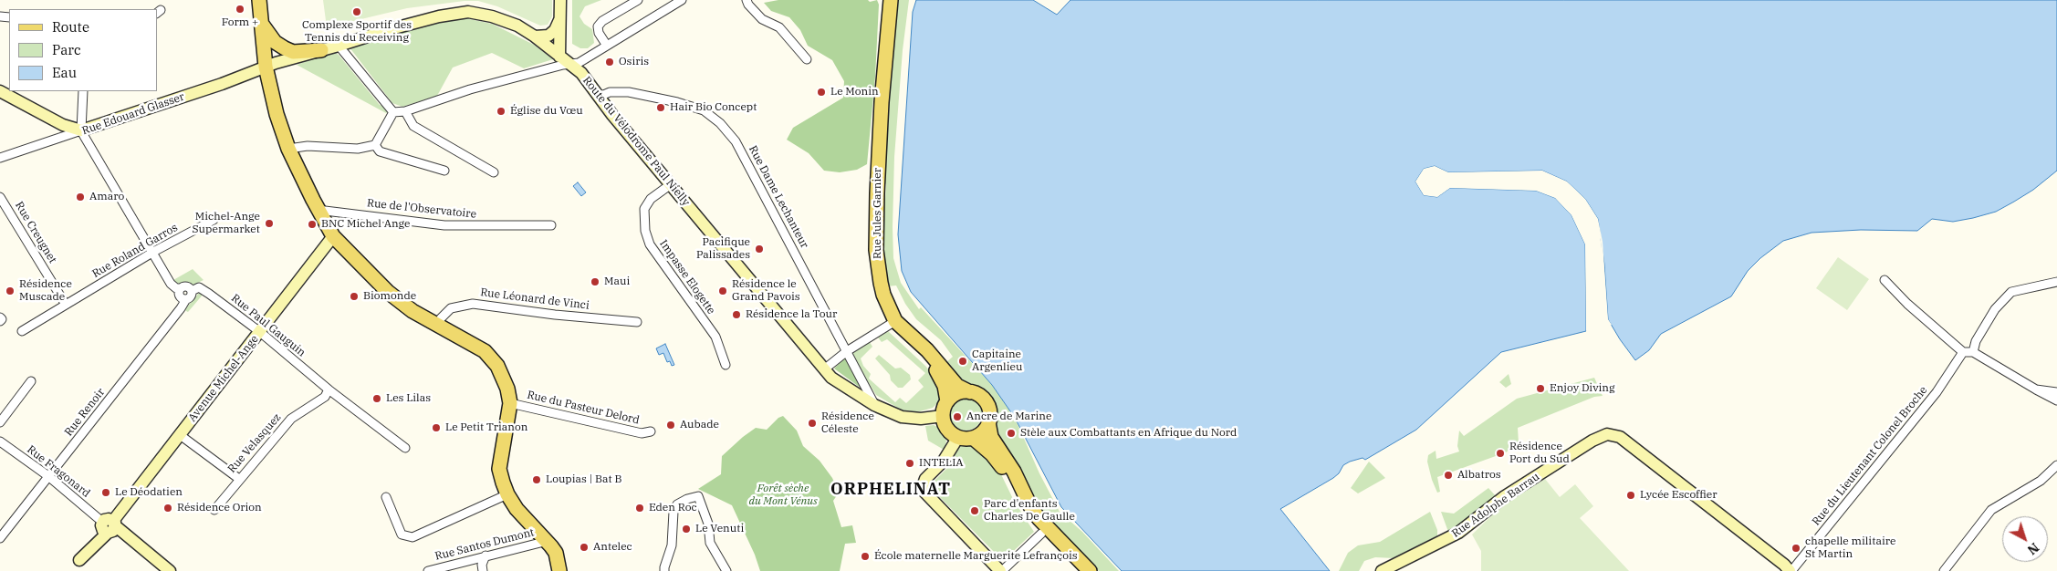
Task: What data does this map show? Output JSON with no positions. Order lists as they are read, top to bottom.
{
  "streets": {
    "main road": ["Rue Jules Garnier"],
    "street": [
      "Rue Edouard Glasser",
      "Route du Vélodrome Paul Nielly",
      "Rue Dame Lechanteur",
      "Rue de l'Observatoire",
      "Rue Creugnet",
      "Rue Roland Garros",
      "Impasse Elogette",
      "Rue Léonard de Vinci",
      "Rue Paul Gauguin",
      "Avenue Michel-Ange",
      "Rue du Pasteur Delord",
      "Rue Renoir",
      "Rue Velasquez",
      "Rue du Lieutenant Colonel Broche",
      "Rue Fragonard",
      "Rue Adolphe Barrau",
      "Rue Santos Dumont"
    ]
  },
  "crossings": [
    ["Rue Edouard Glasser", "Route du Vélodrome Paul Nielly"],
    ["Route du Vélodrome Paul Nielly", "Rue Dame Lechanteur"],
    ["Route du Vélodrome Paul Nielly", "Rue Jules Garnier"],
    ["Route du Vélodrome Paul Nielly", "Impasse Elogette"],
    ["Rue Creugnet", "Rue Roland Garros"],
    ["Rue Roland Garros", "Rue Paul Gauguin"],
    ["Rue Paul Gauguin", "Avenue Michel-Ange"],
    ["Rue Paul Gauguin", "Rue Renoir"],
    ["Rue Paul Gauguin", "Rue Velasquez"],
    ["Avenue Michel-Ange", "Rue Fragonard"],
    ["Rue Renoir", "Rue Fragonard"],
    ["Rue du Lieutenant Colonel Broche", "Rue Adolphe Barrau"]
  ],
  "districts": ["ORPHELINAT"],
  "parks": ["Forêt sèche du Mont Vénus"],
  "places": [
    "Form +",
    "Complexe Sportif des Tennis du Receiving",
    "Osiris",
    "Le Monin",
    "Hair Bio Concept",
    "Église du Vœu",
    "Amaro",
    "Michel-Ange Supermarket",
    "BNC Michel Ange",
    "Pacifique Palissades",
    "Maui",
    "Résidence Muscade",
    "Résidence le Grand Pavois",
    "Biomonde",
    "Résidence la Tour",
    "Capitaine Argenlieu",
    "Enjoy Diving",
    "Les Lilas",
    "Ancre de Marine",
    "Résidence Céleste",
    "Aubade",
    "Le Petit Trianon",
    "Stèle aux Combattants en Afrique du Nord",
    "Résidence Port du Sud",
    "INTELIA",
    "Albatros",
    "Loupias | Bat B",
    "Le Déodatien",
    "Lycée Escoffier",
    "Résidence Orion",
    "Eden Roc",
    "Parc d'enfants Charles De Gaulle",
    "Le Venuti",
    "Antelec",
    "chapelle militaire St Martin",
    "École maternelle Marguerite Lefrançois"
  ],
  "legend": ["Route", "Parc", "Eau"],
  "north": "bottom right"
}
